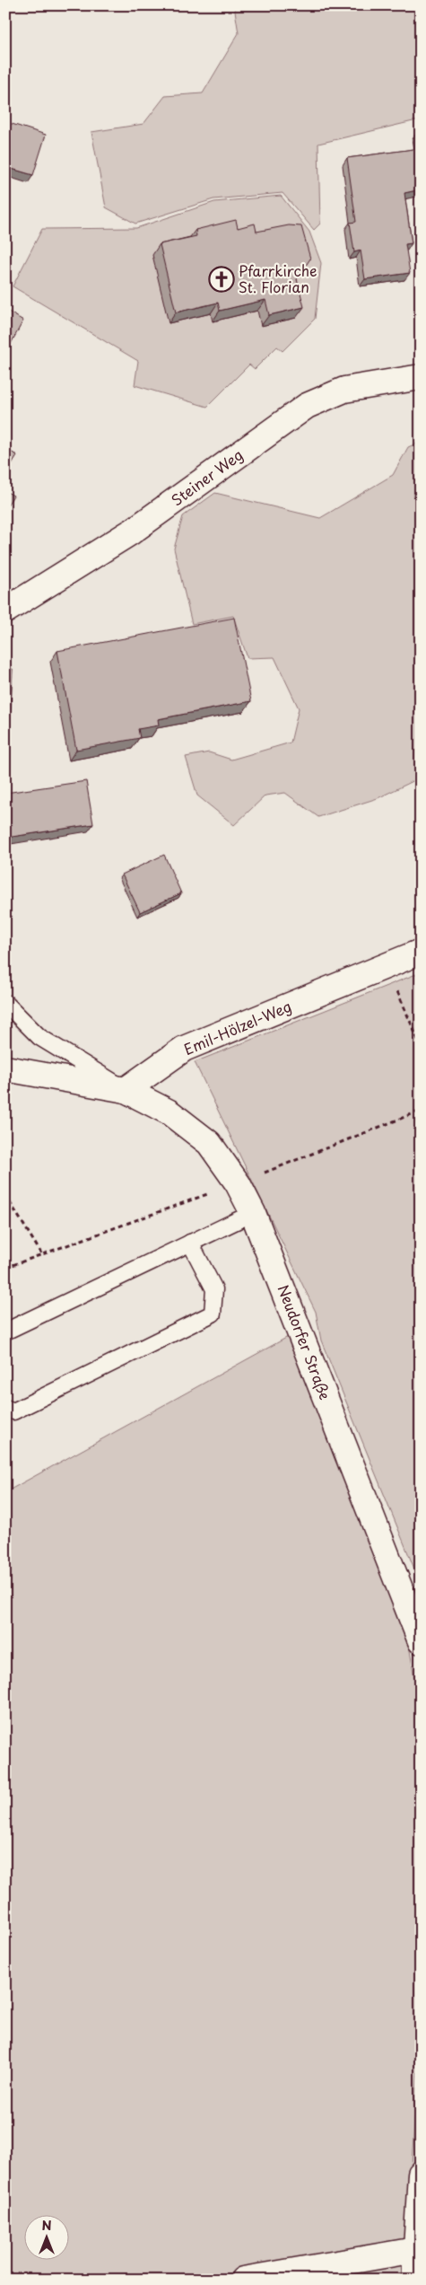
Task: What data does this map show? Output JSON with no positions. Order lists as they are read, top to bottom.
{
  "streets": {
    "street": ["Steiner Weg", "Emil-Hölzel-Weg", "Neudorfer Straße"]
  },
  "crossings": [
    ["Emil-Hölzel-Weg", "Neudorfer Straße"]
  ],
  "places": {
    "church": ["Pfarrkirche St. Florian"]
  },
  "north": "top"
}
